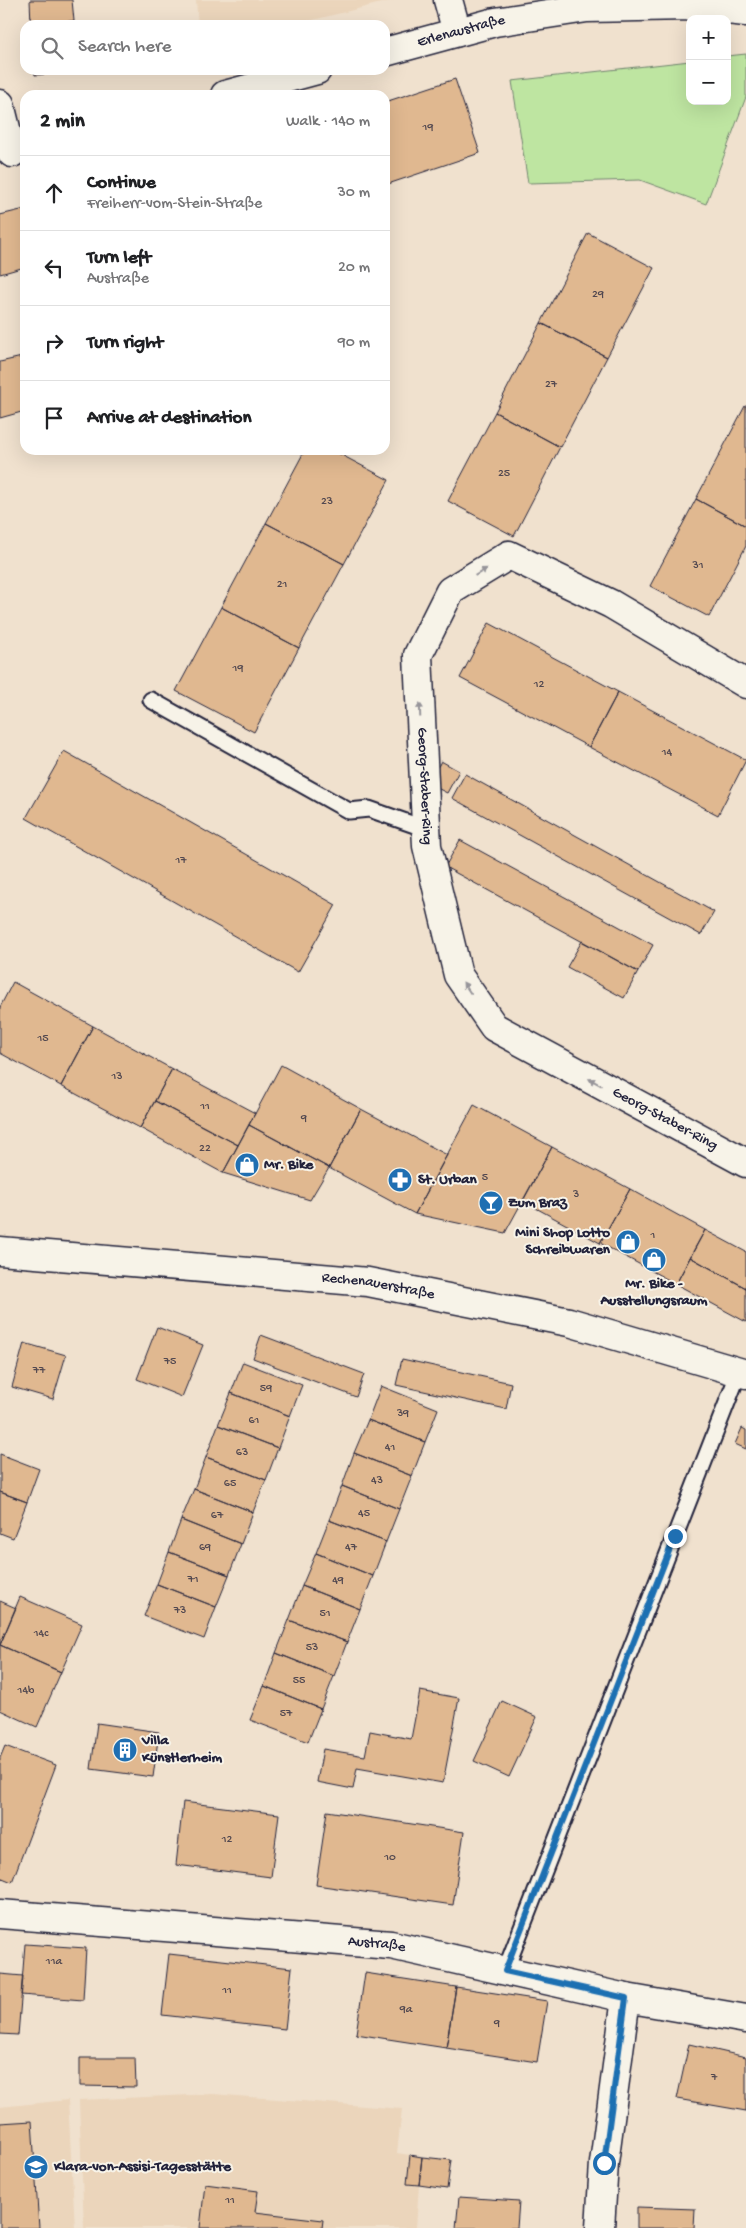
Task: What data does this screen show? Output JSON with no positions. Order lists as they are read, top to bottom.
{
  "streets": {
    "street": [
      "Erlenaustraße",
      "Georg-Staber-Ring",
      "Rechenauerstraße",
      "Austraße"
    ]
  },
  "places": {
    "shop": ["Mr. Bike", "Mini Shop Lotto Schreibwaren", "Mr. Bike - Ausstellungsraum"],
    "pharmacy": ["St. Urban"],
    "bar": ["Zum Braz"],
    "building": ["Villa Künstlerheim"],
    "school or university": ["Klara-von-Assisi-Tagesstätte"]
  },
  "house_numbers": [
    "19",
    "29",
    "27",
    "25",
    "23",
    "31",
    "21",
    "19",
    "12",
    "14",
    "17",
    "15",
    "13",
    "11",
    "9",
    "22",
    "5",
    "3",
    "1",
    "75",
    "77",
    "59",
    "39",
    "61",
    "41",
    "63",
    "43",
    "65",
    "45",
    "67",
    "69",
    "47",
    "71",
    "49",
    "73",
    "51",
    "14c",
    "53",
    "55",
    "14b",
    "57",
    "12",
    "10",
    "11a",
    "11",
    "9a",
    "9",
    "7",
    "11"
  ],
  "page": {
    "map_buttons": ["+", "−"],
    "search": "Search here",
    "heading": ["2 min", "Walk · 140 m"],
    "list": [
      ["Continue", "Freiherr-vom-Stein-Straße", "30 m"],
      ["Turn left", "Austraße", "20 m"],
      ["Turn right", "90 m"],
      "Arrive at destination"
    ]
  }
}
